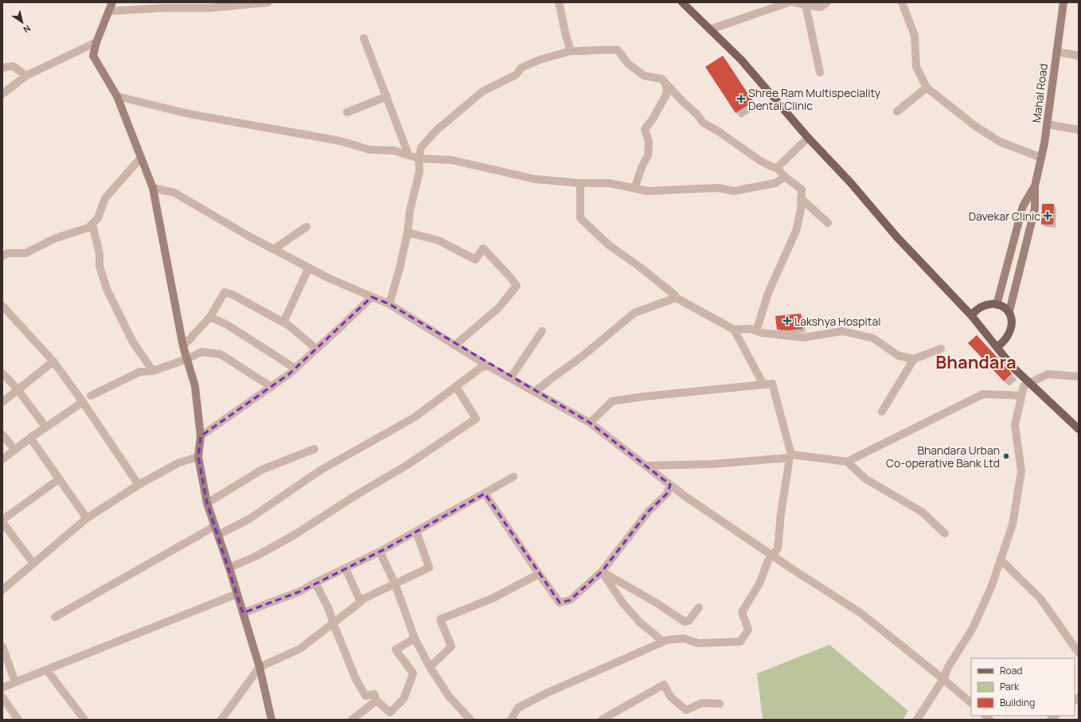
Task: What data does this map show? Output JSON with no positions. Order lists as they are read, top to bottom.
{
  "streets": {
    "street": ["Mahal Road"]
  },
  "districts": ["Bhandara"],
  "places": {
    "health": ["Shree Ram Multispeciality Dental Clinic", "Davekar Clinic", "Lakshya Hospital"],
    "other": ["Bhandara Urban Co-operative Bank Ltd"]
  },
  "legend": ["Road", "Park", "Building"],
  "north": "bottom right"
}
